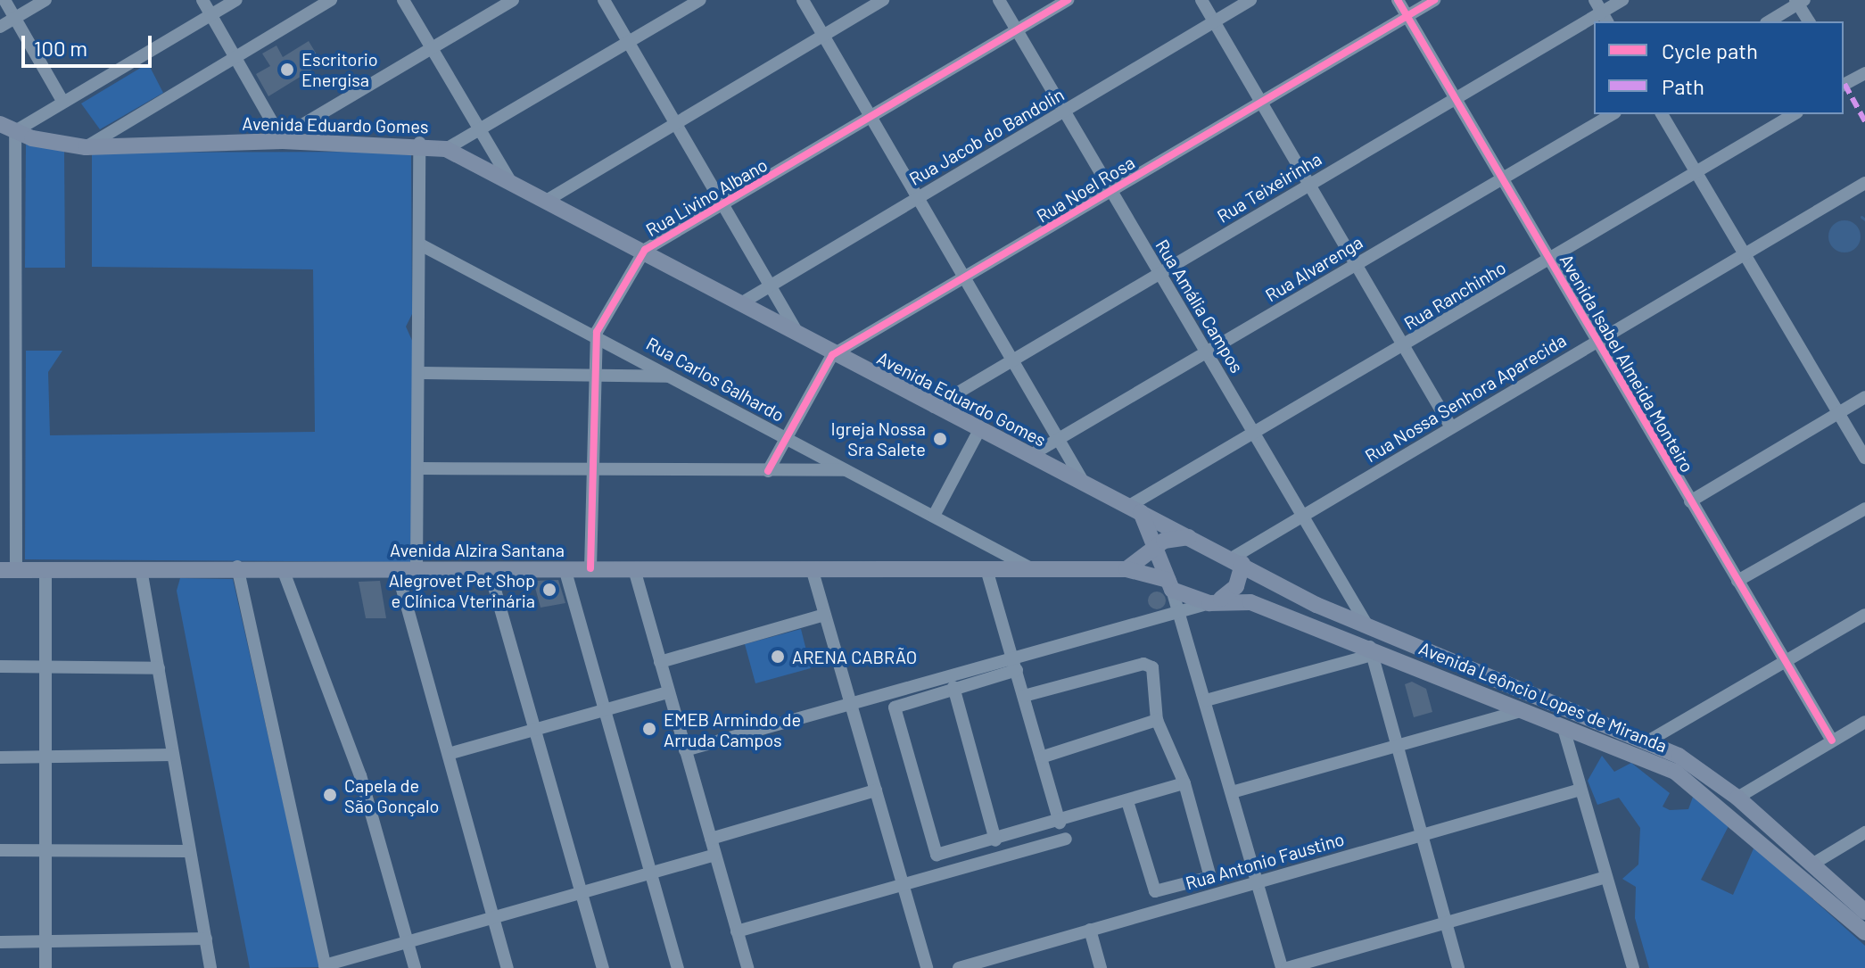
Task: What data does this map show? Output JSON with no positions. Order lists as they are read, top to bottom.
{
  "streets": {
    "main road": ["Avenida Eduardo Gomes", "Avenida Alzira Santana", "Avenida Leôncio Lopes de Miranda"],
    "street": [
      "Rua Jacob do Bandolin",
      "Rua Teixeirinha",
      "Rua Noel Rosa",
      "Rua Livino Albano",
      "Rua Alvarenga",
      "Rua Ranchinho",
      "Rua Amália Campos",
      "Avenida Isabel Almeida Monteiro",
      "Rua Carlos Galhardo",
      "Rua Nossa Senhora Aparecida",
      "Rua Antonio Faustino"
    ]
  },
  "crossings": [
    ["Avenida Eduardo Gomes", "Rua Jacob do Bandolin"],
    ["Avenida Eduardo Gomes", "Rua Teixeirinha"],
    ["Avenida Eduardo Gomes", "Rua Noel Rosa"],
    ["Avenida Eduardo Gomes", "Rua Livino Albano"],
    ["Avenida Eduardo Gomes", "Rua Alvarenga"],
    ["Avenida Eduardo Gomes", "Rua Ranchinho"],
    ["Avenida Eduardo Gomes", "Avenida Leôncio Lopes de Miranda"],
    ["Rua Jacob do Bandolin", "Rua Amália Campos"],
    ["Rua Teixeirinha", "Rua Amália Campos"],
    ["Rua Teixeirinha", "Avenida Isabel Almeida Monteiro"],
    ["Rua Noel Rosa", "Rua Amália Campos"],
    ["Rua Noel Rosa", "Avenida Isabel Almeida Monteiro"],
    ["Rua Livino Albano", "Rua Amália Campos"],
    ["Rua Livino Albano", "Rua Carlos Galhardo"],
    ["Rua Livino Albano", "Avenida Alzira Santana"],
    ["Rua Alvarenga", "Rua Amália Campos"],
    ["Rua Alvarenga", "Avenida Isabel Almeida Monteiro"],
    ["Rua Ranchinho", "Rua Amália Campos"],
    ["Rua Ranchinho", "Avenida Isabel Almeida Monteiro"],
    ["Rua Amália Campos", "Rua Nossa Senhora Aparecida"],
    ["Rua Amália Campos", "Avenida Leôncio Lopes de Miranda"],
    ["Rua Amália Campos", "Rua Antonio Faustino"],
    ["Avenida Isabel Almeida Monteiro", "Rua Nossa Senhora Aparecida"],
    ["Rua Carlos Galhardo", "Avenida Alzira Santana"],
    ["Rua Nossa Senhora Aparecida", "Avenida Leôncio Lopes de Miranda"],
    ["Avenida Alzira Santana", "Avenida Leôncio Lopes de Miranda"]
  ],
  "places": [
    "Escritorio Energisa",
    "Igreja Nossa Sra Salete",
    "Alegrovet Pet Shop e Clínica Vterinária",
    "ARENA CABRÃO",
    "EMEB Armindo de Arruda Campos",
    "Capela de São Gonçalo"
  ],
  "legend": ["Cycle path", "Path"],
  "scale_bar": "100 m"
}
